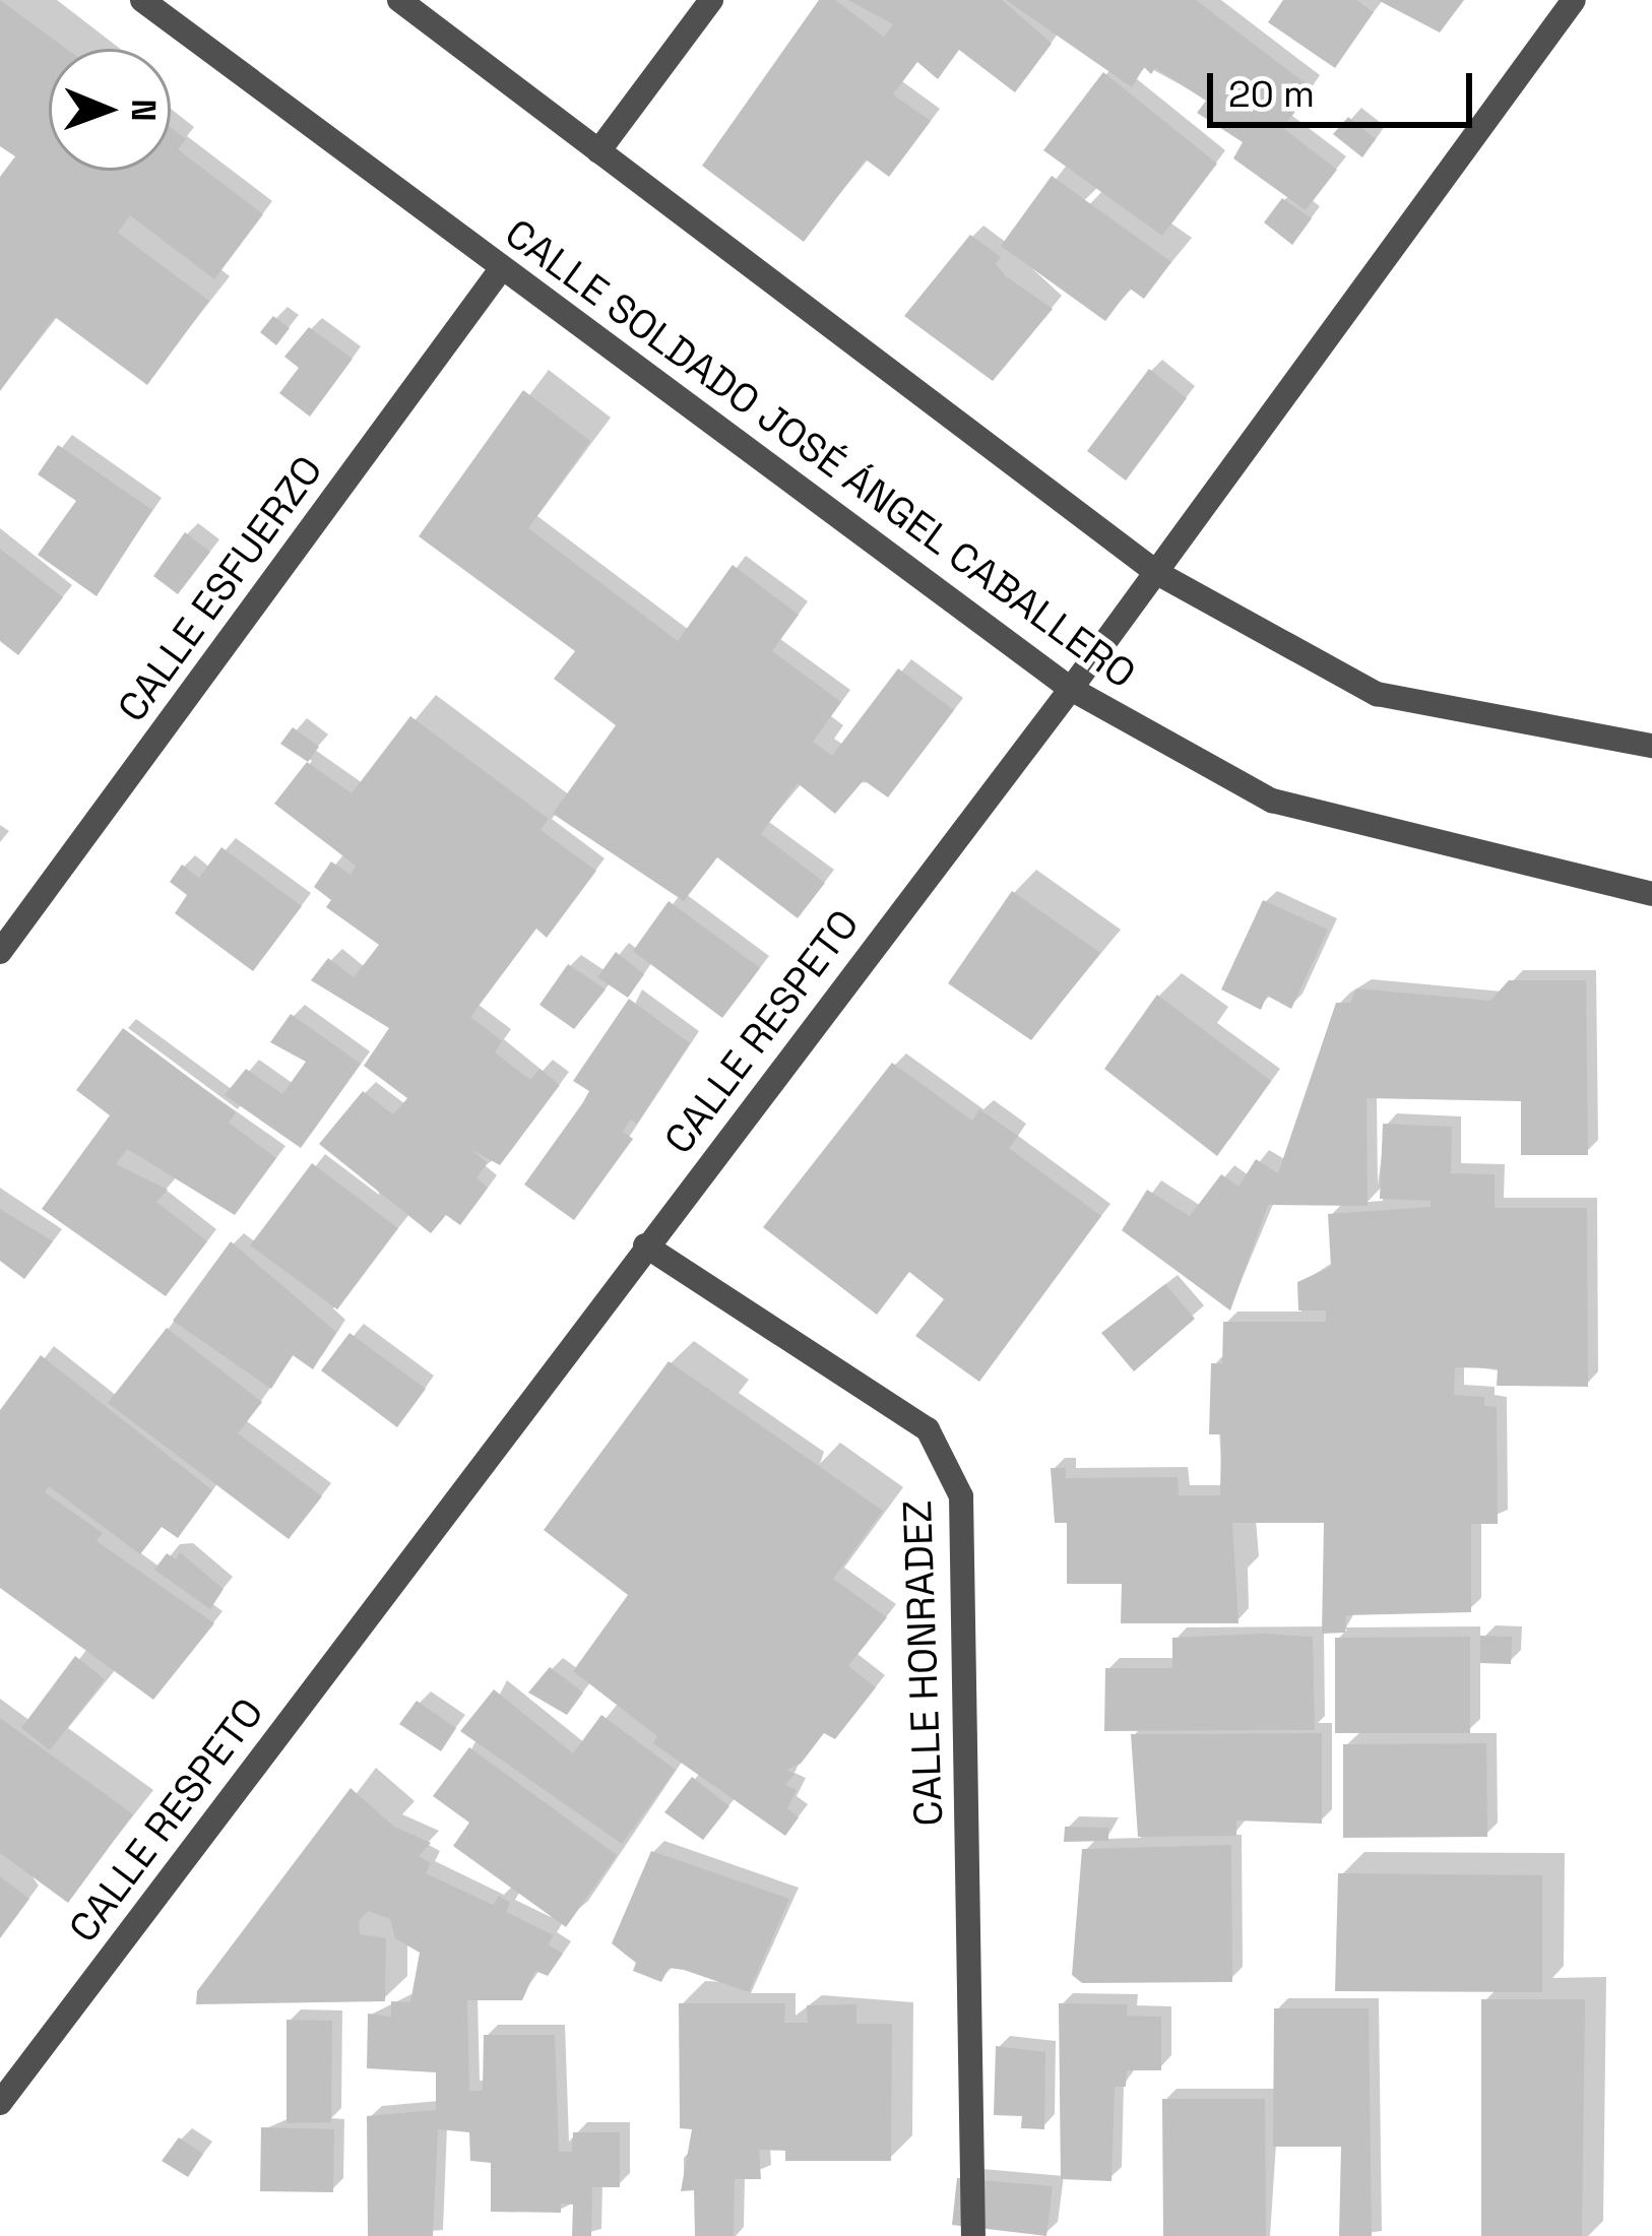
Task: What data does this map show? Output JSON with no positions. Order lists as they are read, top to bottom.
{
  "streets": {
    "street": [
      "CALLE SOLDADO JOSÉ ÁNGEL CABALLERO",
      "CALLE ESFUERZO",
      "CALLE RESPETO",
      "CALLE HONRADEZ"
    ]
  },
  "crossings": [
    ["CALLE SOLDADO JOSÉ ÁNGEL CABALLERO", "CALLE ESFUERZO"],
    ["CALLE SOLDADO JOSÉ ÁNGEL CABALLERO", "CALLE RESPETO"],
    ["CALLE RESPETO", "CALLE HONRADEZ"]
  ],
  "scale_bar": "20 m",
  "north": "right"
}
